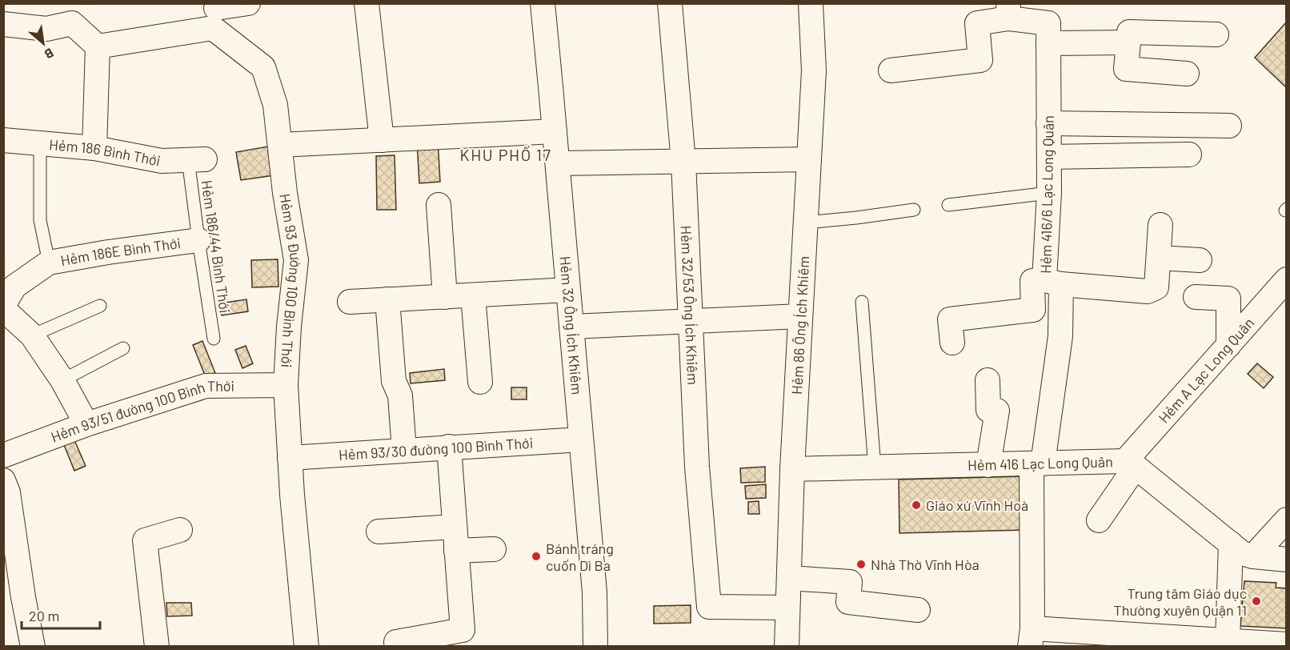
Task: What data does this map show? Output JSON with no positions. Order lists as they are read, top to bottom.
{
  "streets": {
    "street": [
      "Hẻm 186 Bình Thới",
      "Hẻm 416/6 Lạc Long Quân",
      "Hẻm 186E Bình Thới",
      "Hẻm 93 Đường 100 Bình Thới",
      "Hẻm 32/53 Ông Ích Khiêm",
      "Hẻm 32 Ông Ích Khiêm",
      "Hẻm 86 Ông Ích Khiêm",
      "Hẻm A Lạc Long Quân",
      "Hẻm 93/51 đường 100 Bình Thới",
      "Hẻm 93/30 đường 100 Bình Thới",
      "Hẻm 416 Lạc Long Quân"
    ],
    "lane": ["Hẻm 186/44 Bình Thới"]
  },
  "crossings": [
    ["Hẻm 186 Bình Thới", "Hẻm 186/44 Bình Thới"],
    ["Hẻm 416/6 Lạc Long Quân", "Hẻm 416 Lạc Long Quân"],
    ["Hẻm 186/44 Bình Thới", "Hẻm 186E Bình Thới"],
    ["Hẻm 93 Đường 100 Bình Thới", "Hẻm 93/51 đường 100 Bình Thới"],
    ["Hẻm 93 Đường 100 Bình Thới", "Hẻm 93/30 đường 100 Bình Thới"],
    ["Hẻm 32/53 Ông Ích Khiêm", "Hẻm 86 Ông Ích Khiêm"],
    ["Hẻm 32 Ông Ích Khiêm", "Hẻm 93/30 đường 100 Bình Thới"],
    ["Hẻm 86 Ông Ích Khiêm", "Hẻm 416 Lạc Long Quân"],
    ["Hẻm A Lạc Long Quân", "Hẻm 416 Lạc Long Quân"]
  ],
  "districts": ["KHU PHỐ 17"],
  "places": [
    "Giáo xứ Vĩnh Hoà",
    "Bánh tráng cuốn Dì Ba",
    "Nhà Thờ Vĩnh Hòa",
    "Trung tâm Giáo dục Thường xuyên Quận 11"
  ],
  "scale_bar": "20 m",
  "north": "bottom right"
}
